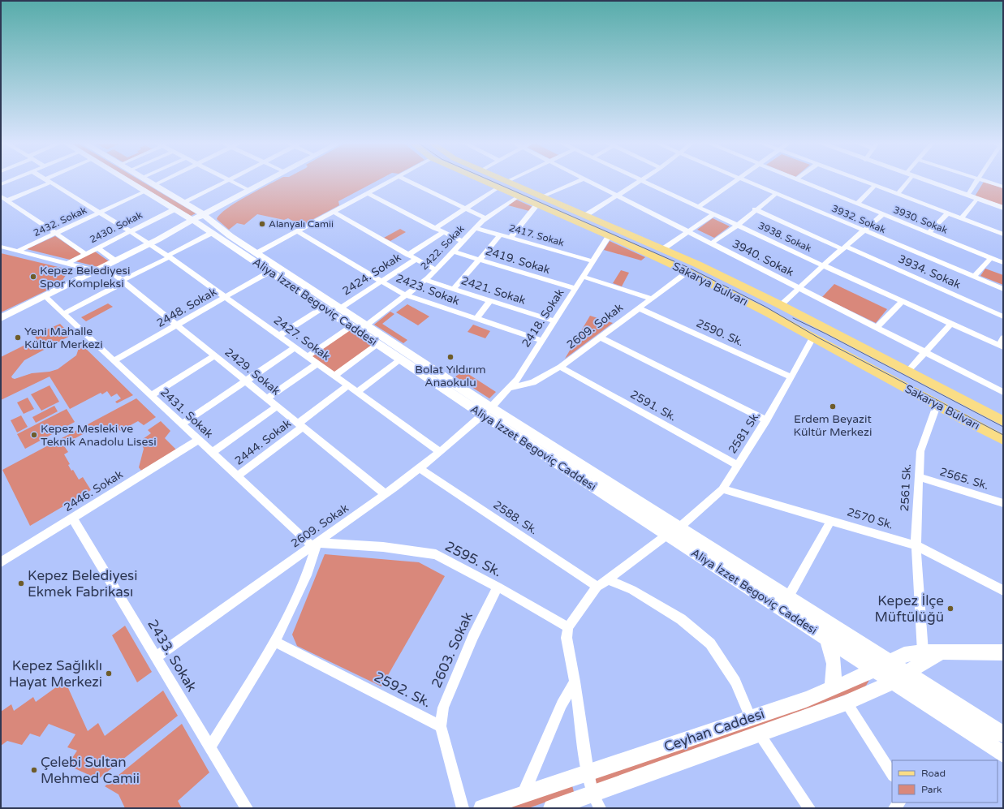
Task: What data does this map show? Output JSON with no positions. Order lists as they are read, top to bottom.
{
  "streets": {
    "main road": ["Sakarya Bulvarı", "Aliya İzzet Begoviç Caddesi", "Ceyhan Caddesi"],
    "street": [
      "3932. Sokak",
      "3930. Sokak",
      "2432. Sokak",
      "2430. Sokak",
      "2417. Sokak",
      "3938. Sokak",
      "2422. Sokak",
      "3940. Sokak",
      "2419. Sokak",
      "3934. Sokak",
      "2424. Sokak",
      "2423. Sokak",
      "2421. Sokak",
      "2448. Sokak",
      "2418. Sokak",
      "2609. Sokak",
      "2590. Sk.",
      "2427. Sokak",
      "2429. Sokak",
      "2591. Sk.",
      "2431. Sokak",
      "2581 Sk.",
      "2444. Sokak",
      "2565. Sk.",
      "2561 Sk.",
      "2446. Sokak",
      "2588. Sk.",
      "2570 Sk.",
      "2595. Sk.",
      "2603. Sokak",
      "2433. Sokak",
      "2592. Sk."
    ]
  },
  "crossings": [
    ["2432. Sokak", "Aliya İzzet Begoviç Caddesi"],
    ["2432. Sokak", "2427. Sokak"],
    ["2430. Sokak", "Aliya İzzet Begoviç Caddesi"],
    ["2430. Sokak", "2427. Sokak"],
    ["2417. Sokak", "2422. Sokak"],
    ["2417. Sokak", "2418. Sokak"],
    ["2422. Sokak", "2419. Sokak"],
    ["2422. Sokak", "Sakarya Bulvarı"],
    ["2422. Sokak", "2423. Sokak"],
    ["2422. Sokak", "2421. Sokak"],
    ["2419. Sokak", "2418. Sokak"],
    ["2424. Sokak", "2423. Sokak"],
    ["Sakarya Bulvarı", "2418. Sokak"],
    ["Sakarya Bulvarı", "2609. Sokak"],
    ["Sakarya Bulvarı", "2581 Sk."],
    ["Sakarya Bulvarı", "2561 Sk."],
    ["2423. Sokak", "2418. Sokak"],
    ["2421. Sokak", "2418. Sokak"],
    ["Aliya İzzet Begoviç Caddesi", "2448. Sokak"],
    ["Aliya İzzet Begoviç Caddesi", "2418. Sokak"],
    ["Aliya İzzet Begoviç Caddesi", "2609. Sokak"],
    ["Aliya İzzet Begoviç Caddesi", "2581 Sk."],
    ["Aliya İzzet Begoviç Caddesi", "Ceyhan Caddesi"],
    ["2448. Sokak", "2427. Sokak"],
    ["2448. Sokak", "2429. Sokak"],
    ["2448. Sokak", "2431. Sokak"],
    ["2418. Sokak", "2609. Sokak"],
    ["2609. Sokak", "2590. Sk."],
    ["2609. Sokak", "2427. Sokak"],
    ["2609. Sokak", "2429. Sokak"],
    ["2609. Sokak", "2591. Sk."],
    ["2609. Sokak", "2431. Sokak"],
    ["2609. Sokak", "2588. Sk."],
    ["2609. Sokak", "2595. Sk."],
    ["2609. Sokak", "2433. Sokak"],
    ["2590. Sk.", "2581 Sk."],
    ["2427. Sokak", "2444. Sokak"],
    ["2429. Sokak", "2444. Sokak"],
    ["2591. Sk.", "2581 Sk."],
    ["2431. Sokak", "2444. Sokak"],
    ["2431. Sokak", "2446. Sokak"],
    ["2431. Sokak", "2595. Sk."],
    ["2581 Sk.", "2570 Sk."],
    ["2565. Sk.", "2561 Sk."],
    ["2561 Sk.", "2570 Sk."],
    ["2561 Sk.", "Ceyhan Caddesi"],
    ["2446. Sokak", "2433. Sokak"],
    ["2595. Sk.", "2603. Sokak"],
    ["2603. Sokak", "2592. Sk."]
  ],
  "places": [
    "Alanyalı Camii",
    "Kepez Belediyesi Spor Kompleksi",
    "Yeni Mahalle Kültür Merkezi",
    "Bolat Yıldırım Anaokulu",
    "Erdem Beyazit Kültür Merkezi",
    "Kepez Mesleki ve Teknik Anadolu Lisesi",
    "Kepez Belediyesi Ekmek Fabrikası",
    "Kepez İlçe Müftülüğü",
    "Kepez Sağlıklı Hayat Merkezi",
    "Çelebi Sultan Mehmed Camii"
  ],
  "legend": ["Road", "Park"]
}
